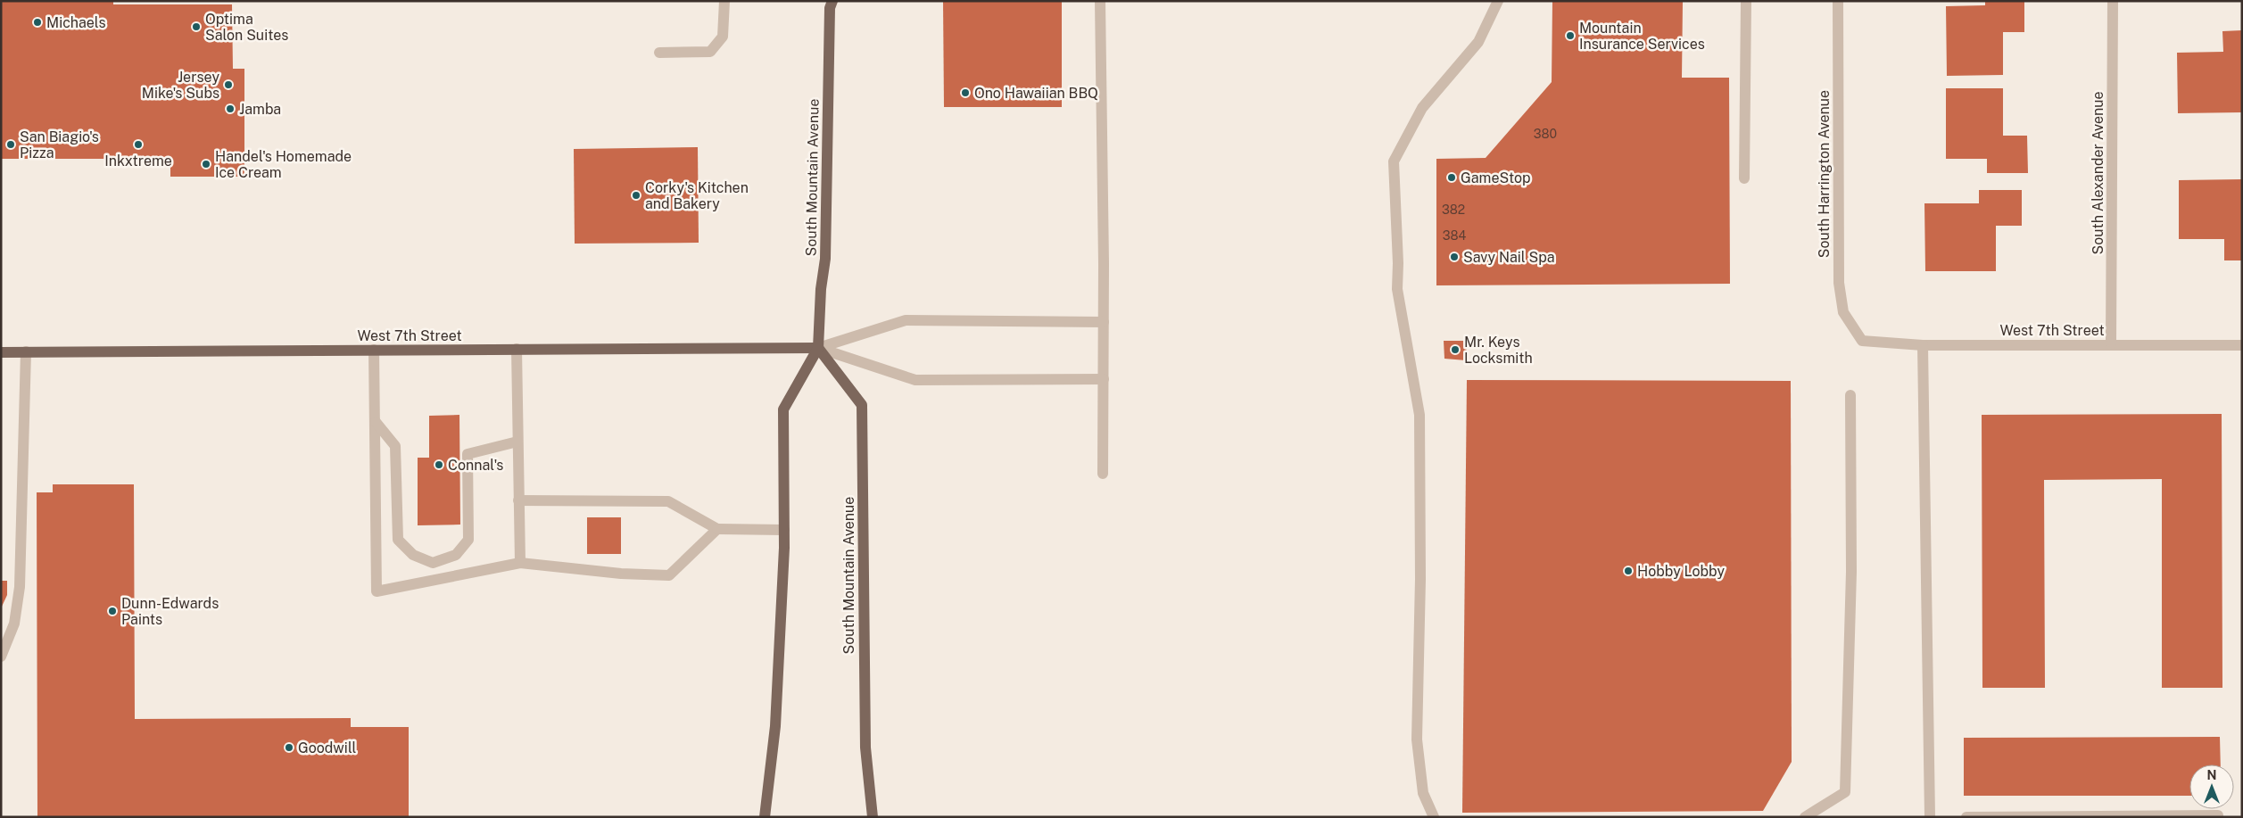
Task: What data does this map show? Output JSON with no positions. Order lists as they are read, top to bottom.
{
  "streets": {
    "main road": ["South Mountain Avenue", "West 7th Street"],
    "street": ["South Alexander Avenue", "South Harrington Avenue"]
  },
  "crossings": [
    ["South Alexander Avenue", "West 7th Street"],
    ["South Harrington Avenue", "West 7th Street"],
    ["South Mountain Avenue", "West 7th Street"]
  ],
  "places": [
    "Michaels",
    "Optima Salon Suites",
    "Mountain Insurance Services",
    "Jersey Mike's Subs",
    "Ono Hawaiian BBQ",
    "Jamba",
    "San Biagio's Pizza",
    "Inkxtreme",
    "Handel's Homemade Ice Cream",
    "GameStop",
    "Corky's Kitchen and Bakery",
    "Savy Nail Spa",
    "Mr. Keys Locksmith",
    "Connal's",
    "Hobby Lobby",
    "Dunn-Edwards Paints",
    "Goodwill"
  ],
  "house_numbers": ["380", "382", "384"],
  "north": "top"
}
